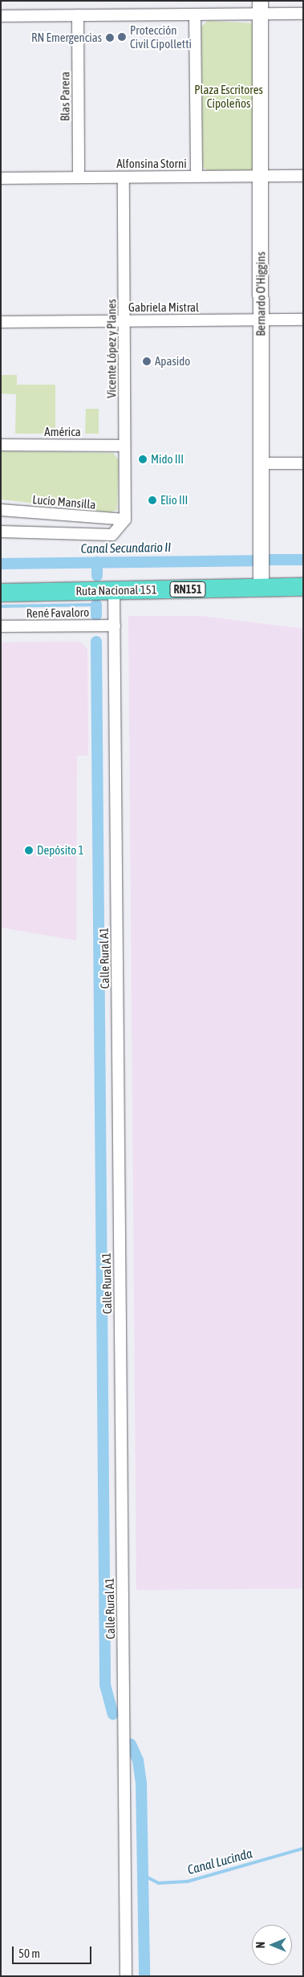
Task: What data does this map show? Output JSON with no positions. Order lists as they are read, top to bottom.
{
  "streets": {
    "highway": ["RN151", "Ruta Nacional 151"],
    "main road": ["Bernardo O'Higgins"],
    "street": [
      "Blas Parera",
      "Alfonsina Storni",
      "Gabriela Mistral",
      "Vicente López y Planes",
      "América",
      "Lucio Mansilla",
      "René Favaloro",
      "Calle Rural A1"
    ]
  },
  "crossings": [
    ["Blas Parera", "Alfonsina Storni"],
    ["Alfonsina Storni", "Bernardo O'Higgins"],
    ["Alfonsina Storni", "Vicente López y Planes"],
    ["Bernardo O'Higgins", "Gabriela Mistral"],
    ["Bernardo O'Higgins", "Ruta Nacional 151"],
    ["Gabriela Mistral", "Vicente López y Planes"],
    ["Vicente López y Planes", "América"],
    ["Vicente López y Planes", "Lucio Mansilla"],
    ["Ruta Nacional 151", "Calle Rural A1"],
    ["René Favaloro", "Calle Rural A1"]
  ],
  "water": ["Canal Secundario II", "Canal Lucinda"],
  "parks": ["Plaza Escritores Cipoleños"],
  "places": [
    "Protección Civil Cipolletti",
    "RN Emergencias",
    "Apasido",
    "Mido III",
    "Elio III",
    "Depósito 1"
  ],
  "scale_bar": "50 m",
  "north": "left"
}
